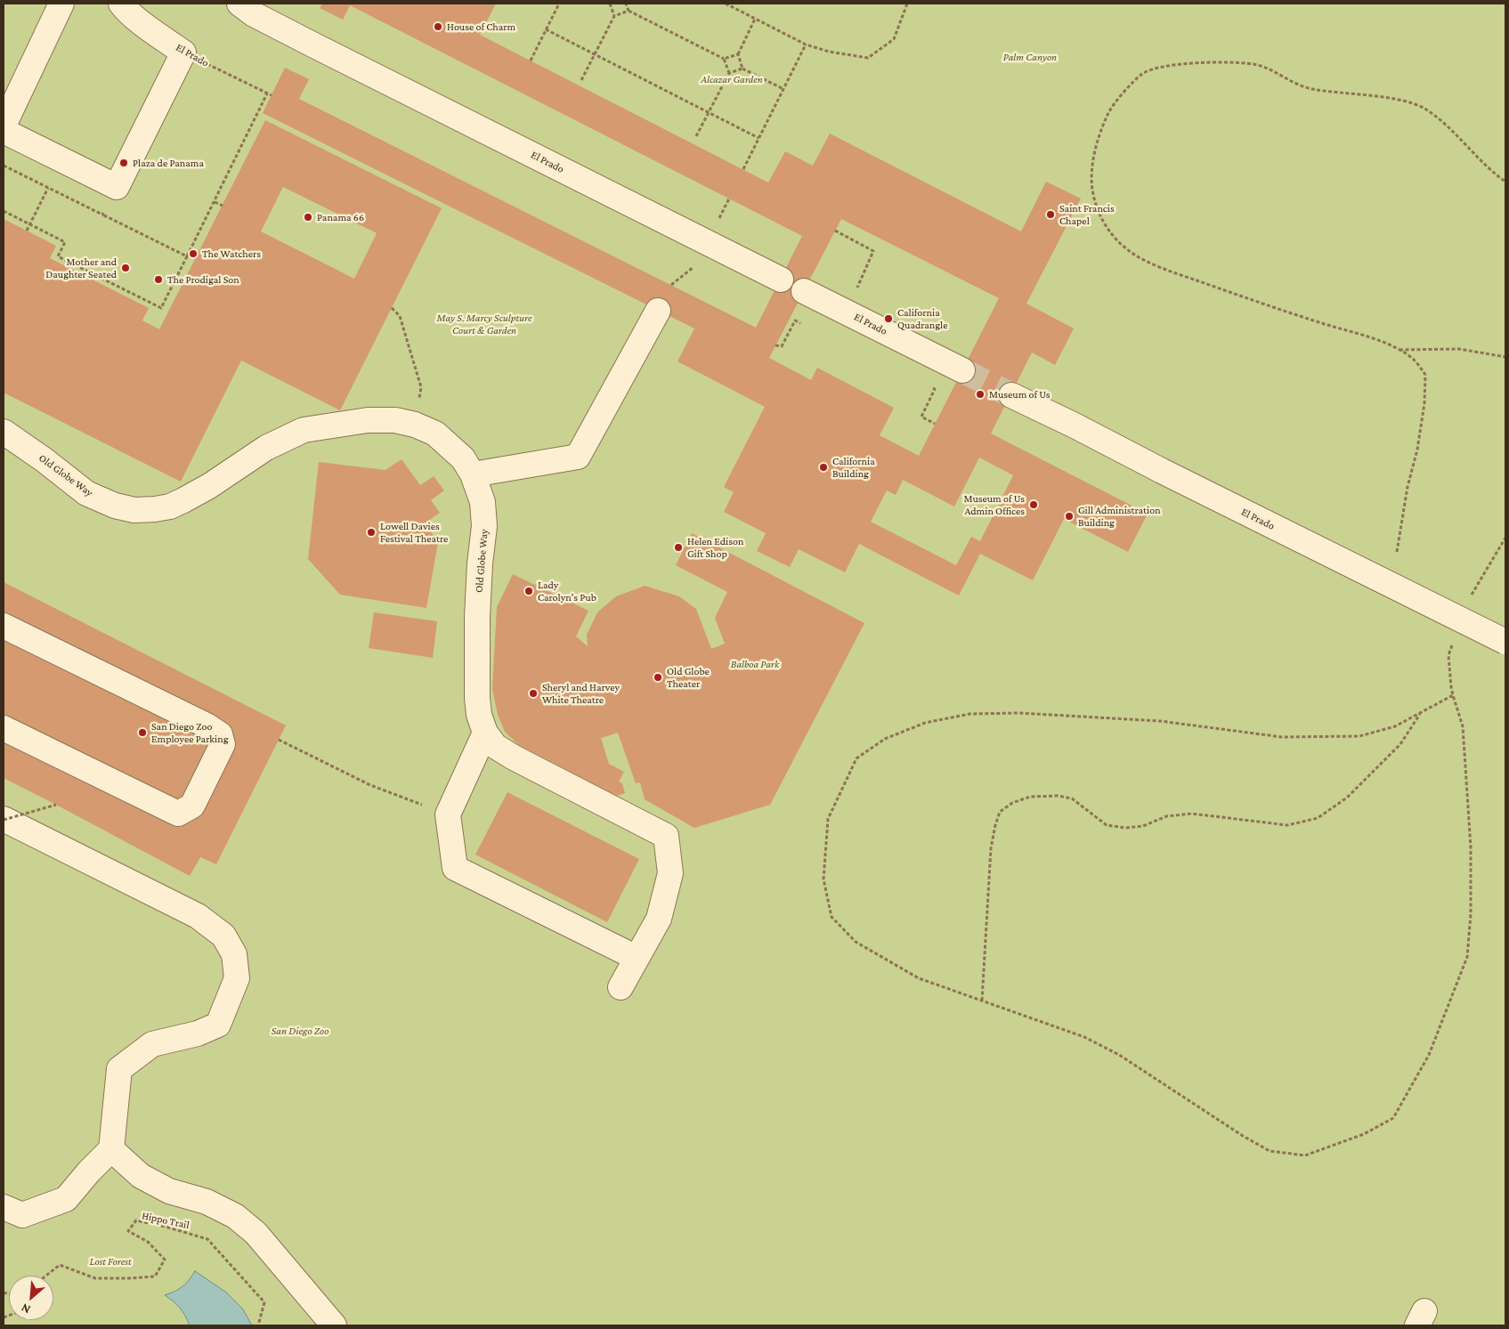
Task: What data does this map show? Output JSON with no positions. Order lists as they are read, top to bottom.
{
  "streets": {
    "street": ["El Prado", "Old Globe Way"],
    "path": ["Hippo Trail"]
  },
  "parks": [
    "Palm Canyon",
    "Alcazar Garden",
    "May S. Marcy Sculpture Court & Garden",
    "Balboa Park",
    "San Diego Zoo",
    "Lost Forest"
  ],
  "places": [
    "House of Charm",
    "Plaza de Panama",
    "Saint Francis Chapel",
    "Panama 66",
    "The Watchers",
    "Mother and Daughter Seated",
    "The Prodigal Son",
    "California Quadrangle",
    "Museum of Us",
    "California Building",
    "Museum of Us Admin Offices",
    "Gill Administration Building",
    "Lowell Davies Festival Theatre",
    "Helen Edison Gift Shop",
    "Lady Carolyn’s Pub",
    "Old Globe Theater",
    "Sheryl and Harvey White Theatre",
    "San Diego Zoo Employee Parking"
  ],
  "north": "bottom left"
}
